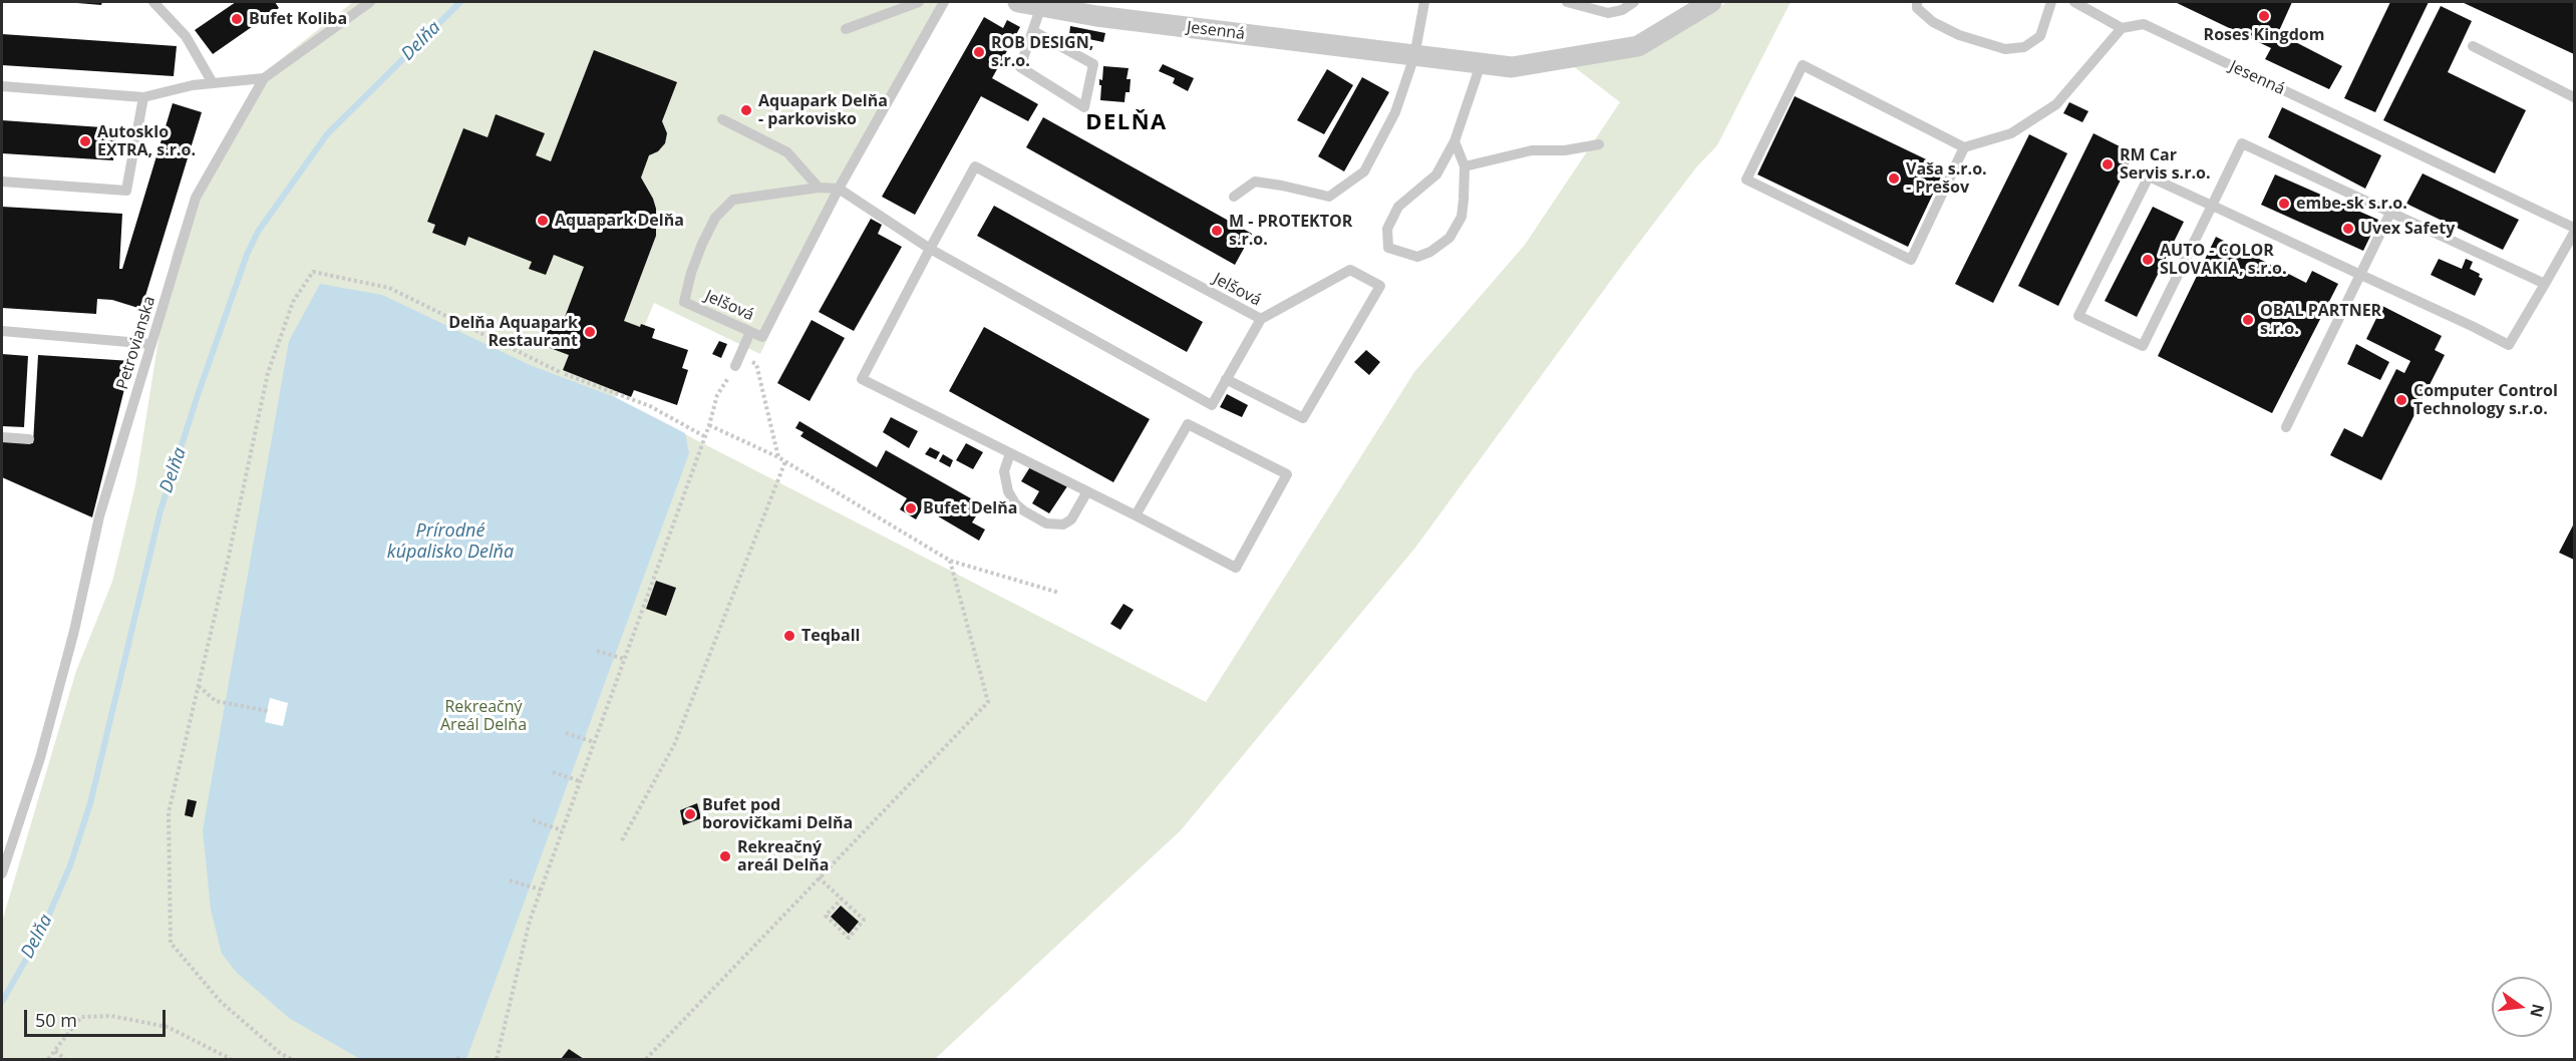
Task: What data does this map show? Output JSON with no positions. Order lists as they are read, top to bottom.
{
  "streets": {
    "street": ["Jesenná"],
    "lane": ["Jelšová", "Petrovianska"]
  },
  "districts": ["DELŇA"],
  "water": ["Delňa", "Prírodné kúpalisko Delňa"],
  "parks": ["Rekreačný Areál Delňa"],
  "places": [
    "Roses Kingdom",
    "Bufet Koliba",
    "ROB DESIGN, s.r.o.",
    "Aquapark Delňa - parkovisko",
    "Autosklo EXTRA, s.r.o.",
    "RM Car Servis s.r.o.",
    "Vaša s.r.o. - Prešov",
    "embe-sk s.r.o.",
    "Aquapark Delňa",
    "Uvex Safety",
    "M - PROTEKTOR s.r.o.",
    "AUTO - COLOR SLOVAKIA, s.r.o.",
    "OBAL PARTNER s.r.o.",
    "Delňa Aquapark Restaurant",
    "Computer Control Technology s.r.o.",
    "Bufet Delňa",
    "Teqball",
    "Bufet pod borovičkami Delňa",
    "Rekreačný areál Delňa"
  ],
  "scale_bar": "50 m",
  "north": "right"
}
